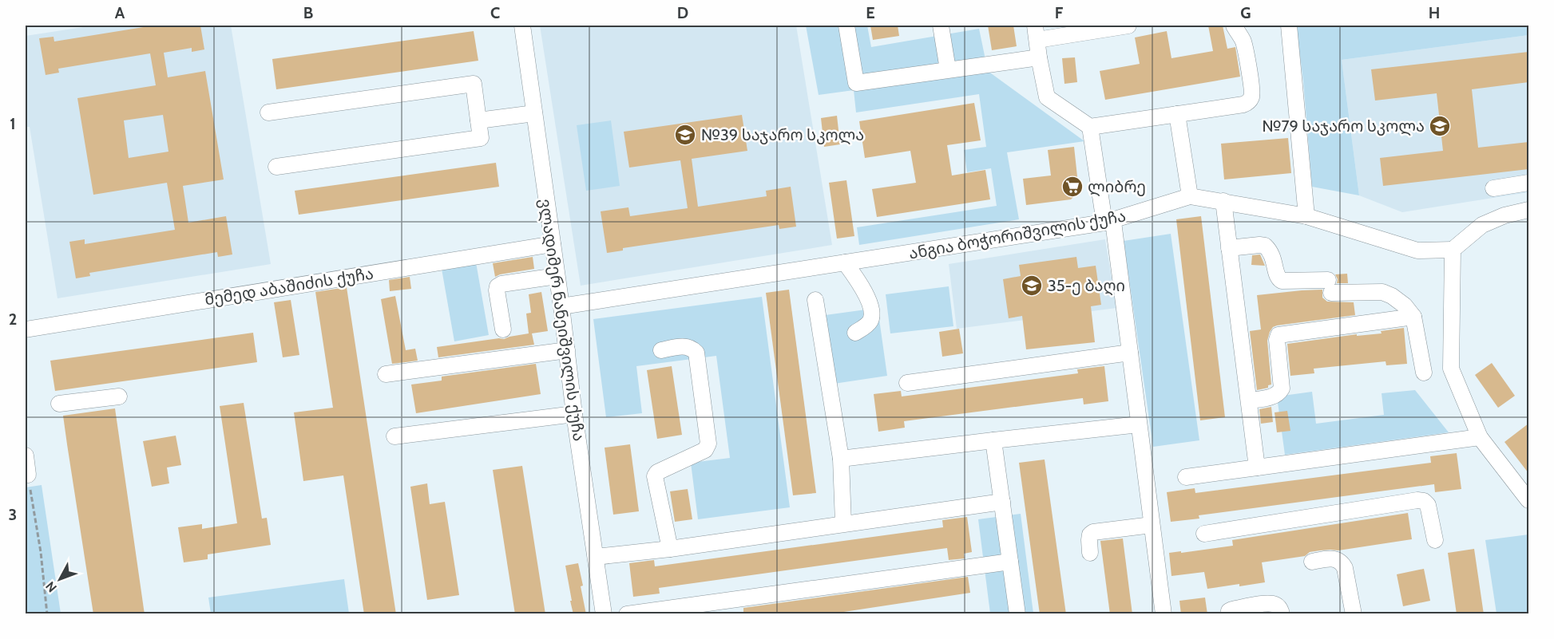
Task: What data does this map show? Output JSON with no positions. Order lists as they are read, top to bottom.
{
  "streets": {
    "street": ["ანგია ბოჭორიშვილის ქუჩა", "მემედ აბაშიძის ქუჩა", "ვლადიმერ ნანეიშვილის ქუჩა"]
  },
  "crossings": [
    ["ანგია ბოჭორიშვილის ქუჩა", "ვლადიმერ ნანეიშვილის ქუჩა"],
    ["მემედ აბაშიძის ქუჩა", "ვლადიმერ ნანეიშვილის ქუჩა"]
  ],
  "places": {
    "school or university": ["№79 საჯარო სკოლა", "№39 საჯარო სკოლა", "35-ე ბაღი"],
    "supermarket": ["ლიბრე"]
  },
  "north": "bottom left",
  "grid": {
    "columns": [
      "A",
      "B",
      "C",
      "D",
      "E",
      "F",
      "G",
      "H"
    ],
    "rows": ["1", "2", "3"]
  }
}
